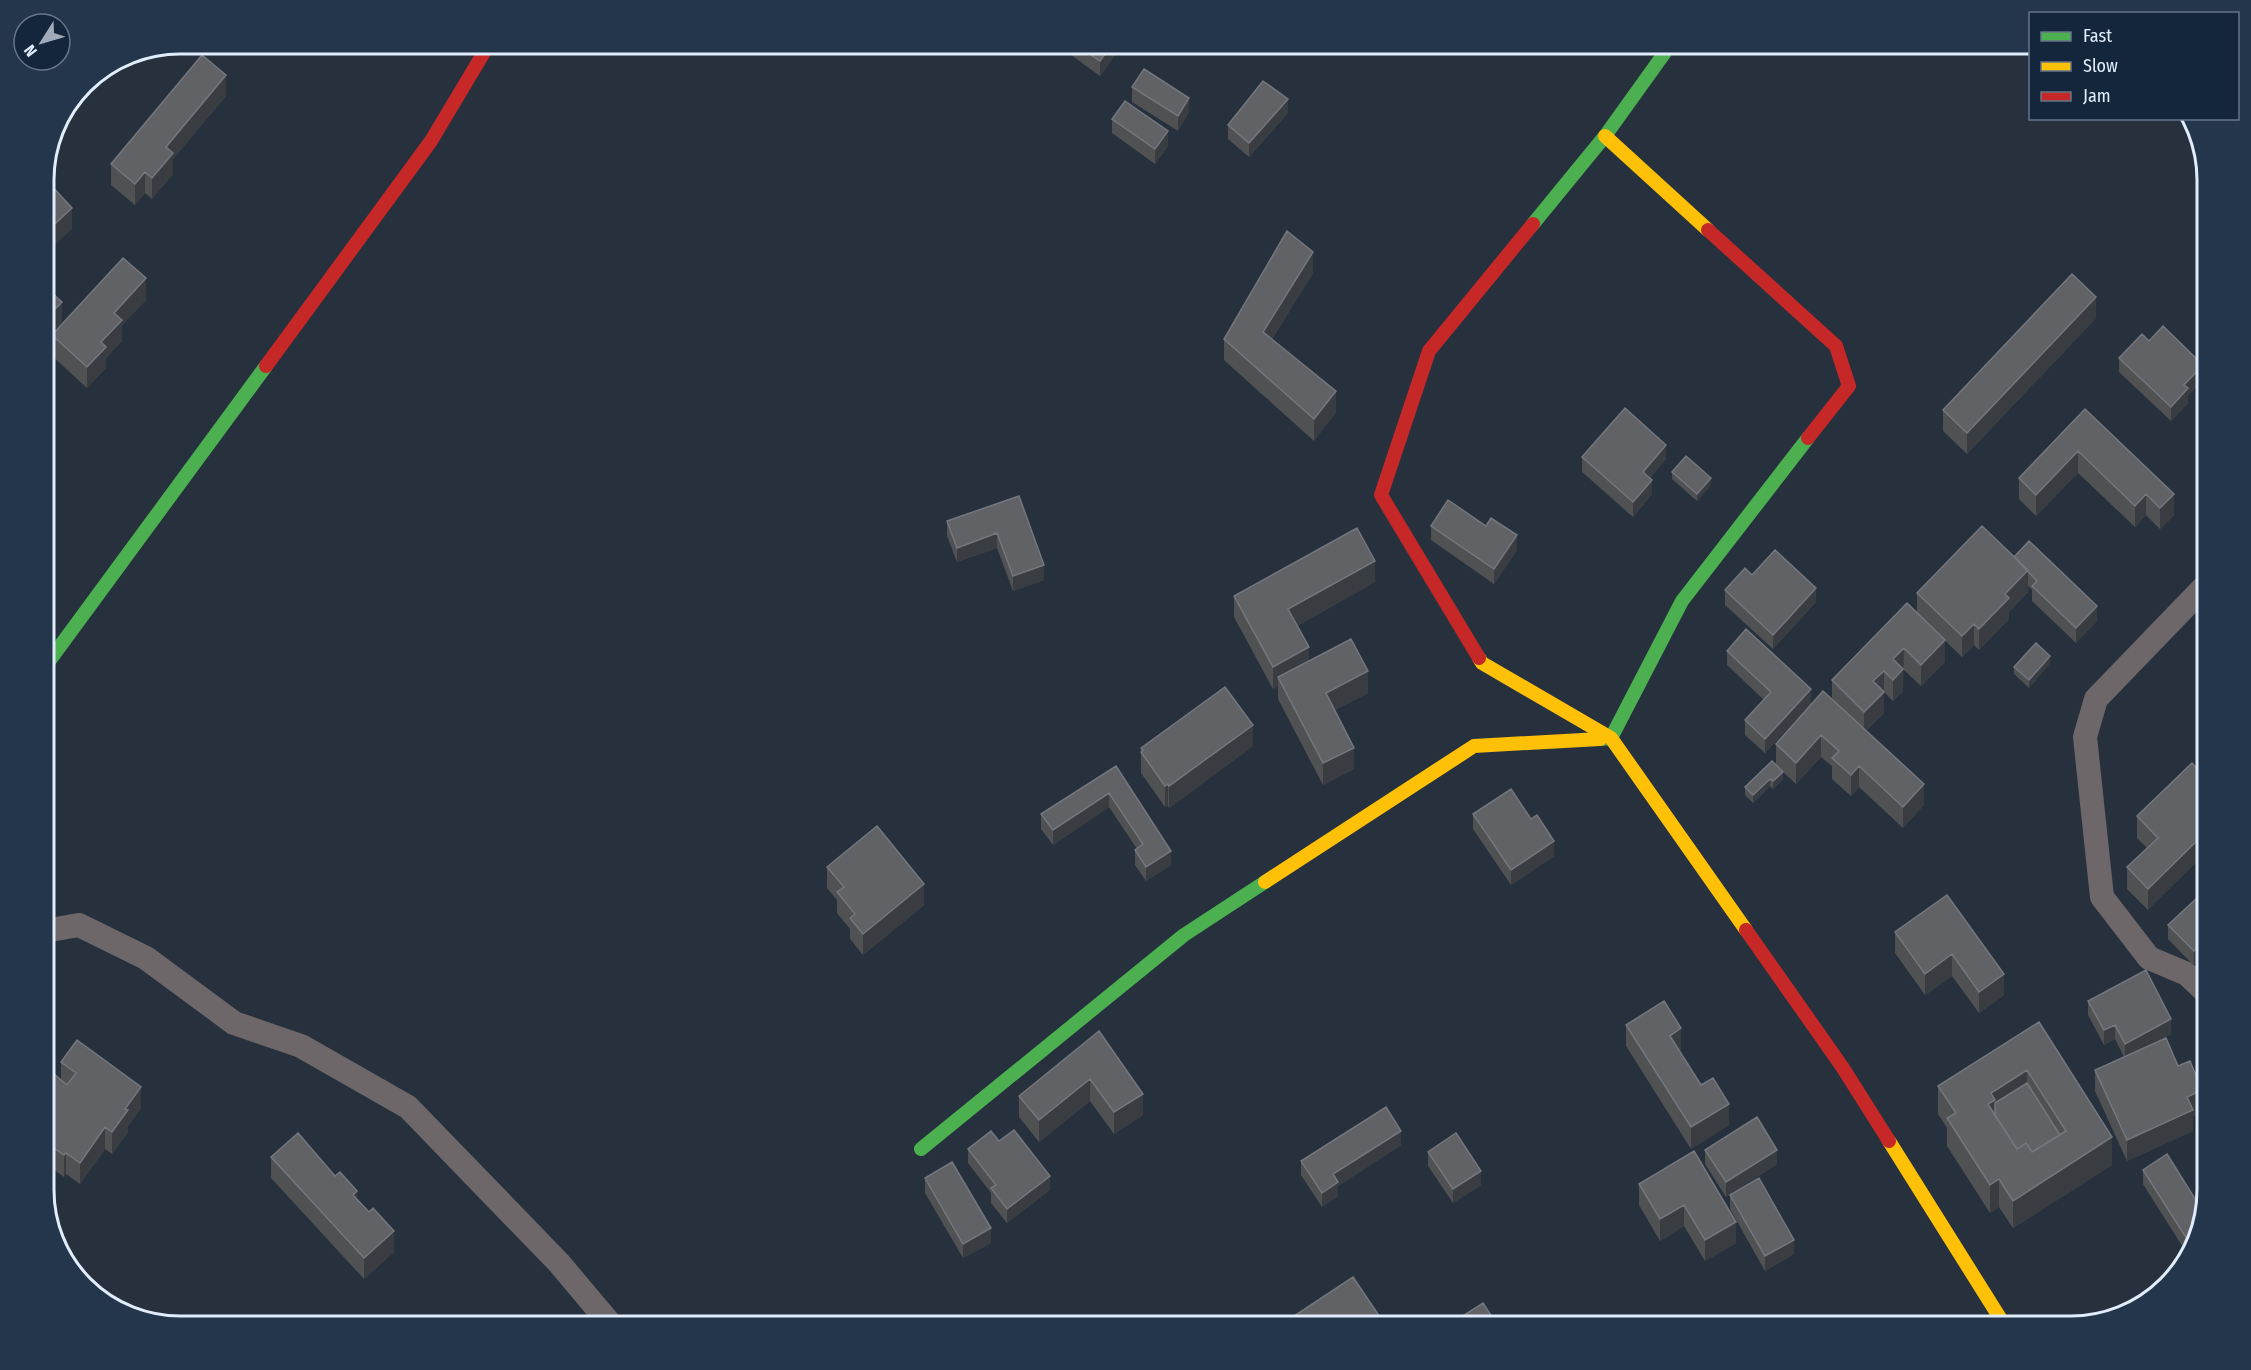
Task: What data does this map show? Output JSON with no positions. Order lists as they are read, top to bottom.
{
  "legend": ["Fast", "Slow", "Jam"],
  "north": "bottom left"
}
